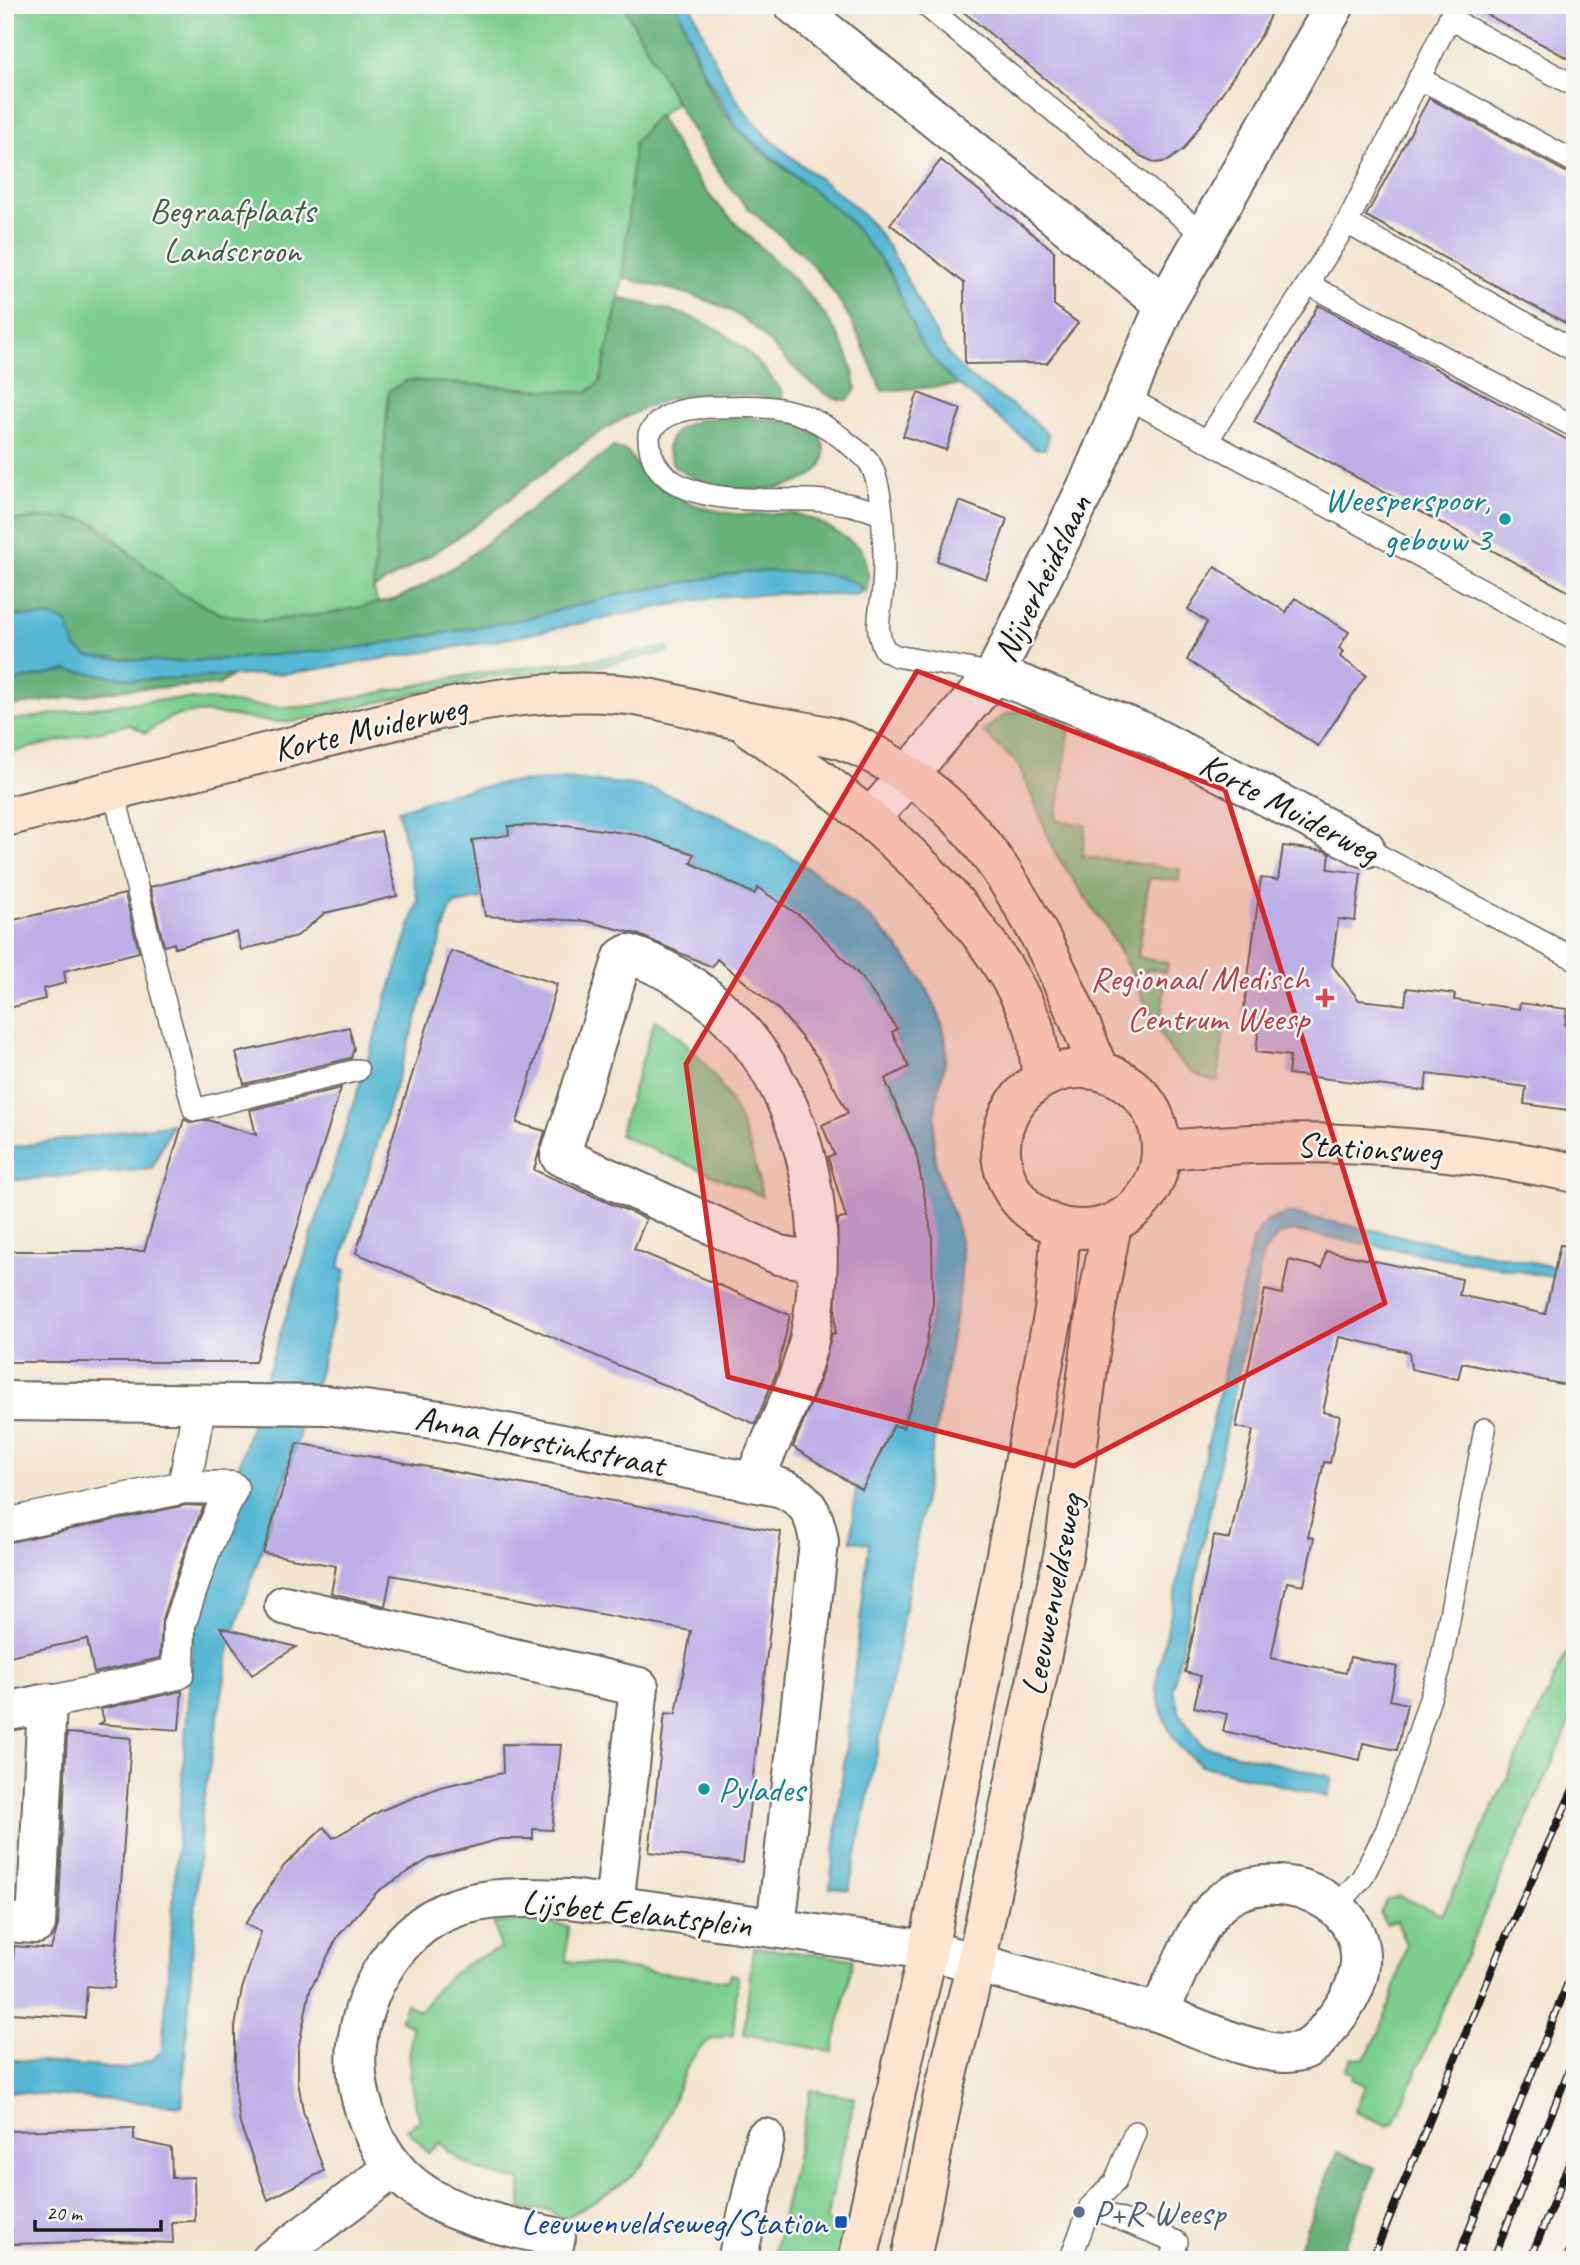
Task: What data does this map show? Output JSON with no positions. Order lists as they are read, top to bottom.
{
  "streets": {
    "main road": ["Korte Muiderweg", "Stationsweg", "Leeuwenveldseweg"],
    "street": ["Nijverheidslaan", "Anna Horstinkstraat", "Lijsbet Eelantsplein"]
  },
  "crossings": [
    ["Nijverheidslaan", "Korte Muiderweg"],
    ["Korte Muiderweg", "Stationsweg"],
    ["Korte Muiderweg", "Leeuwenveldseweg"],
    ["Stationsweg", "Leeuwenveldseweg"],
    ["Anna Horstinkstraat", "Lijsbet Eelantsplein"],
    ["Leeuwenveldseweg", "Lijsbet Eelantsplein"]
  ],
  "parks": ["Begraafplaats Landscroon"],
  "places": {
    "other": ["Weesperspoor, gebouw 3", "Pylades", "P+R Weesp"],
    "health": ["Regionaal Medisch Centrum Weesp"],
    "transit": ["Leeuwenveldseweg/Station"]
  },
  "scale_bar": "20 m"
}
